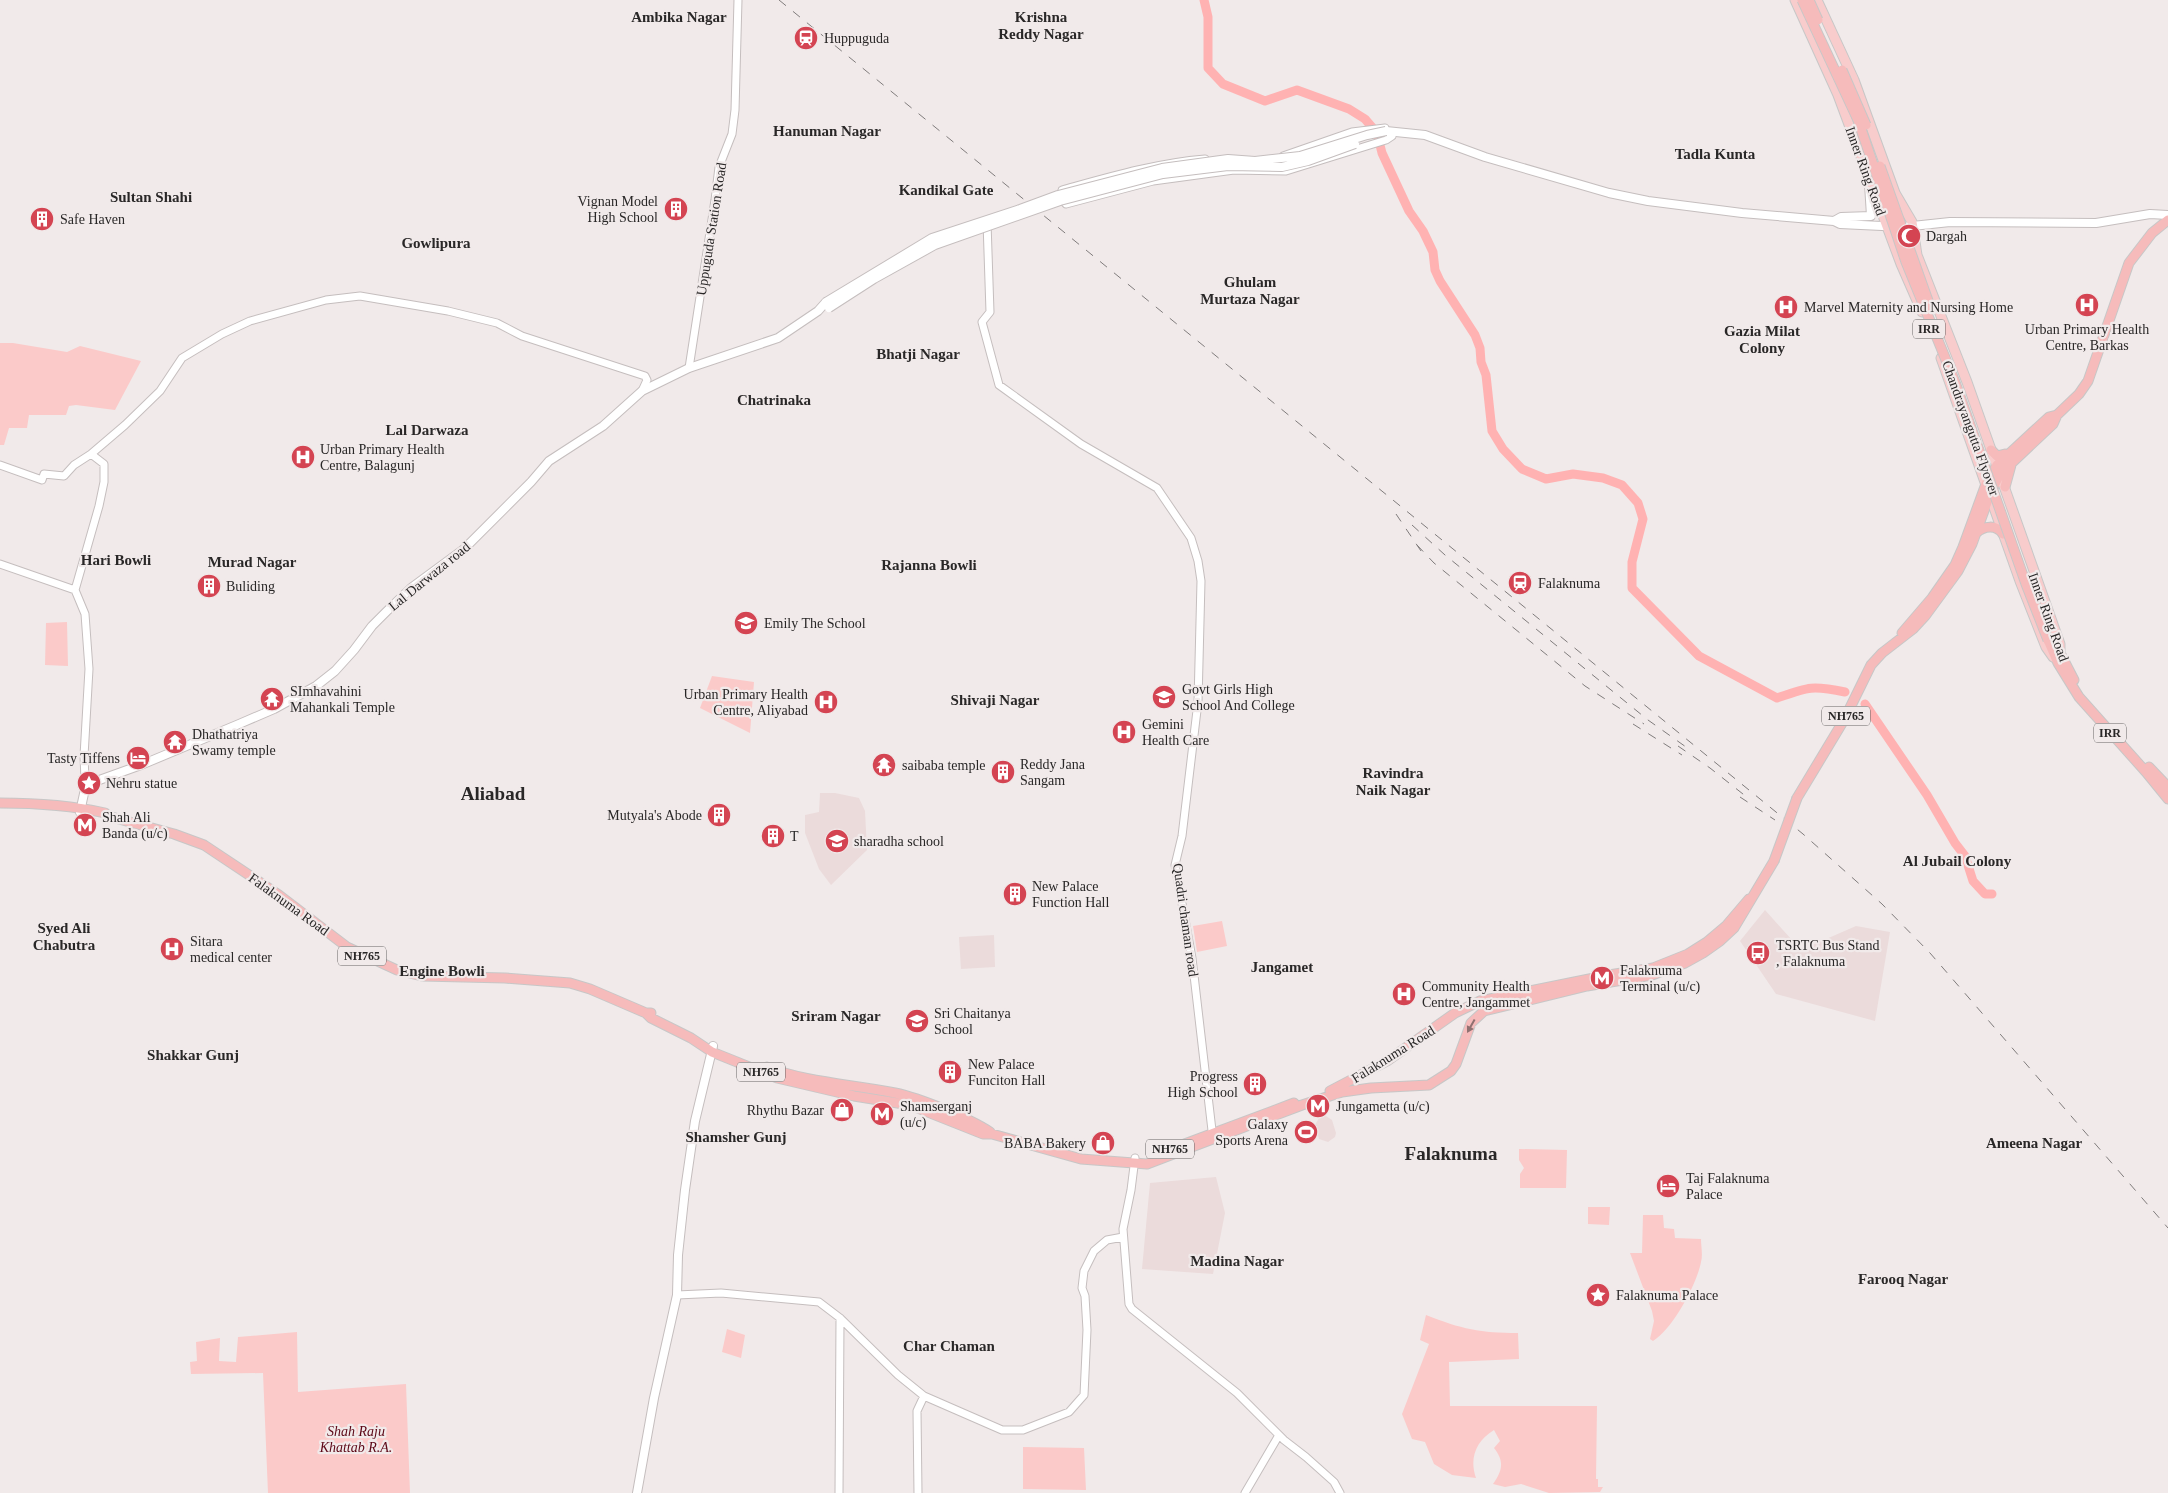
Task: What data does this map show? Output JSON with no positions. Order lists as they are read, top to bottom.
{
  "streets": {
    "highway": [
      "Inner Ring Road",
      "IRR",
      "Chandrayangutta Flyover",
      "NH765",
      "Falaknuma Road"
    ],
    "main road": ["Lal Darwaza road"],
    "street": ["Uppuguda Station Road", "Quadri chaman road"]
  },
  "crossings": [
    ["Inner Ring Road", "IRR"],
    ["Inner Ring Road", "Chandrayangutta Flyover"],
    ["Inner Ring Road", "NH765"],
    ["Uppuguda Station Road", "Lal Darwaza road"],
    ["IRR", "NH765"],
    ["NH765", "Falaknuma Road"],
    ["Falaknuma Road", "Quadri chaman road"]
  ],
  "districts": [
    "Ambika Nagar",
    "Krishna Reddy Nagar",
    "Hanuman Nagar",
    "Tadla Kunta",
    "Kandikal Gate",
    "Sultan Shahi",
    "Gowlipura",
    "Ghulam Murtaza Nagar",
    "Gazia Milat Colony",
    "Bhatji Nagar",
    "Chatrinaka",
    "Lal Darwaza",
    "Hari Bowli",
    "Murad Nagar",
    "Rajanna Bowli",
    "Shivaji Nagar",
    "Ravindra Naik Nagar",
    "Aliabad",
    "Al Jubail Colony",
    "Syed Ali Chabutra",
    "Jangamet",
    "Engine Bowli",
    "Sriram Nagar",
    "Shakkar Gunj",
    "Shamsher Gunj",
    "Ameena Nagar",
    "Falaknuma",
    "Madina Nagar",
    "Farooq Nagar",
    "Char Chaman"
  ],
  "parks": ["Shah Raju Khattab R.A."],
  "places": {
    "station": ["Huppuguda", "Falaknuma"],
    "building": [
      "Vignan Model High School",
      "Safe Haven",
      "Buliding",
      "Reddy Jana Sangam",
      "Mutyala's Abode",
      "T",
      "New Palace Function Hall",
      "New Palace Funciton Hall",
      "Progress High School"
    ],
    "mosque": ["Dargah"],
    "hospital": [
      "Urban Primary Health Centre, Barkas",
      "Marvel Maternity and Nursing Home",
      "Urban Primary Health Centre, Balagunj",
      "Urban Primary Health Centre, Aliyabad",
      "Gemini Health Care",
      "Sitara medical center",
      "Community Health Centre, Jangammet"
    ],
    "school or university": [
      "Emily The School",
      "Govt Girls High School And College",
      "sharadha school",
      "Sri Chaitanya School"
    ],
    "temple": ["SImhavahini Mahankali Temple", "Dhathatriya Swamy temple", "saibaba temple"],
    "hotel": ["Tasty Tiffens", "Taj Falaknuma Palace"],
    "place": ["Nehru statue", "Falaknuma Palace"],
    "metro station": [
      "Shah Ali Banda (u/c)",
      "Falaknuma Terminal (u/c)",
      "Jungametta (u/c)",
      "Shamserganj (u/c)"
    ],
    "bus stop": ["TSRTC Bus Stand , Falaknuma"],
    "shop": ["Rhythu Bazar", "BABA Bakery"],
    "sports": ["Galaxy Sports Arena"]
  }
}
